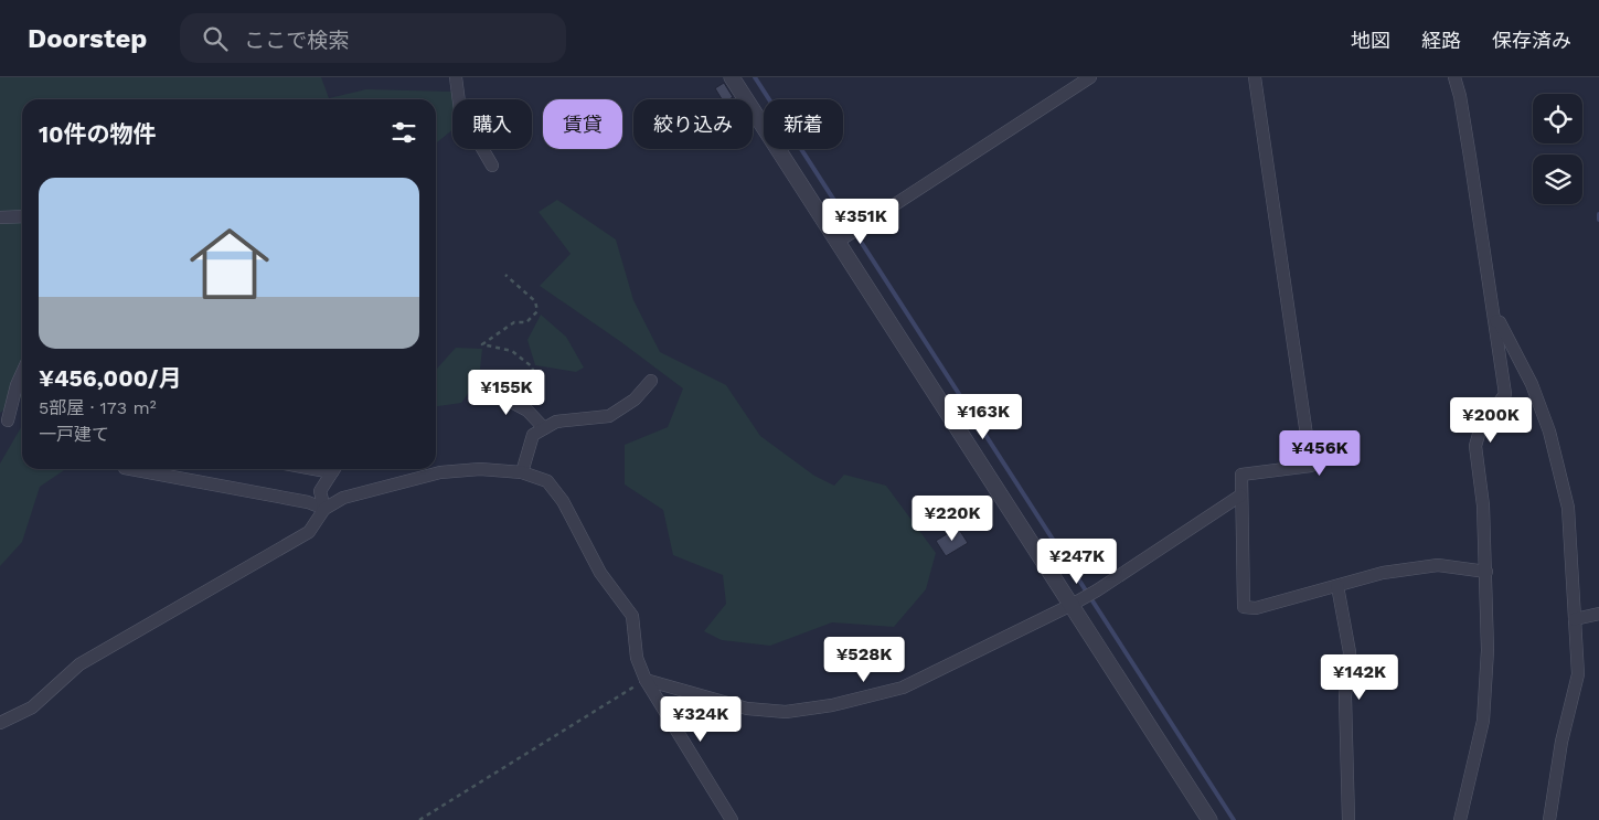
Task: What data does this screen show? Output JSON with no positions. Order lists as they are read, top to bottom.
{
  "page": {
    "header": "Doorstep",
    "search": "ここで検索",
    "nav": ["地図", "経路", "保存済み"],
    "chip": [
      "購入",
      "賃貸",
      "絞り込み",
      "新着"
    ],
    "heading": "10件の物件",
    "list": [
      {
        "name": "¥456,000/月",
        "note": "5部屋 · 173 m² · 一戸建て"
      }
    ],
    "price": [
      "¥351K",
      "¥155K",
      "¥163K",
      "¥200K",
      "¥456K",
      "¥220K",
      "¥247K",
      "¥528K",
      "¥142K",
      "¥324K"
    ]
  }
}
